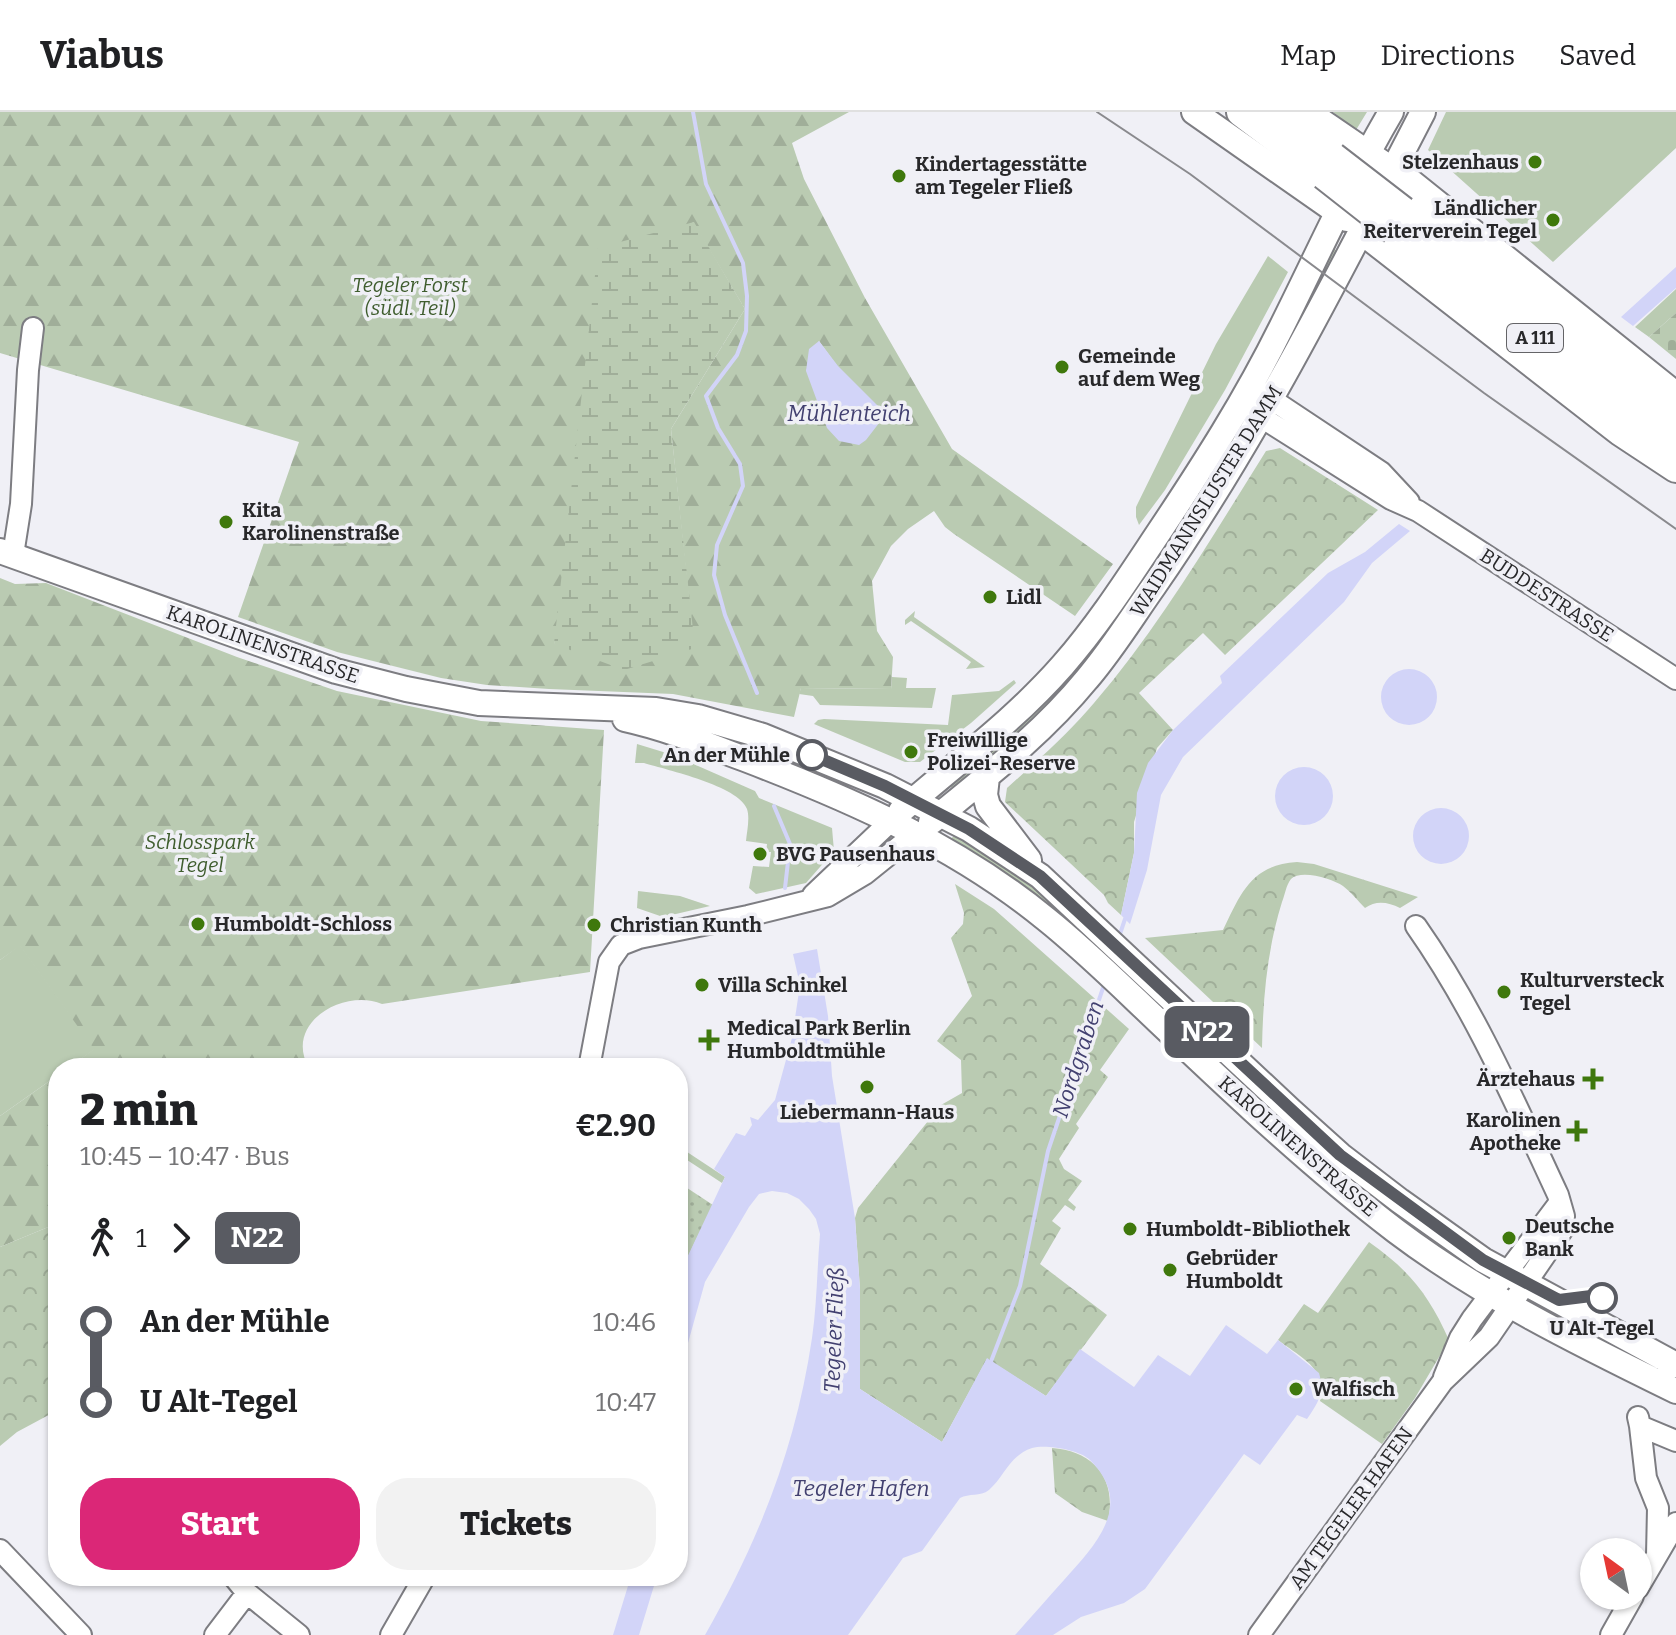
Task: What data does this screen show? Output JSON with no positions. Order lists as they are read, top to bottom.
{
  "streets": {
    "highway": ["A 111"],
    "main road": ["WAIDMANNSLUSTER DAMM", "KAROLINENSTRASSE"],
    "street": ["BUDDESTRASSE", "AM TEGELER HAFEN"]
  },
  "crossings": [
    ["WAIDMANNSLUSTER DAMM", "BUDDESTRASSE"],
    ["WAIDMANNSLUSTER DAMM", "KAROLINENSTRASSE"],
    ["KAROLINENSTRASSE", "AM TEGELER HAFEN"]
  ],
  "water": [
    "Mühlenteich",
    "Nordgraben",
    "Tegeler Fließ",
    "Tegeler Hafen"
  ],
  "parks": ["Tegeler Forst (südl. Teil)", "Schlosspark Tegel"],
  "places": {
    "other": [
      "Stelzenhaus",
      "Kindertagesstätte am Tegeler Fließ",
      "Ländlicher Reiterverein Tegel",
      "Gemeinde auf dem Weg",
      "Kita Karolinenstraße",
      "Lidl",
      "Freiwillige Polizei-Reserve",
      "An der Mühle",
      "BVG Pausenhaus",
      "Humboldt-Schloss",
      "Christian Kunth",
      "Villa Schinkel",
      "Kulturversteck Tegel",
      "Liebermann-Haus",
      "Humboldt-Bibliothek",
      "Deutsche Bank",
      "Gebrüder Humboldt",
      "U Alt-Tegel",
      "Walfisch"
    ],
    "health": ["Medical Park Berlin Humboldtmühle", "Ärztehaus", "Karolinen Apotheke"]
  },
  "lines": ["bus line N22"],
  "north": "top left",
  "page": {
    "header": "Viabus",
    "nav": ["Map", "Directions", "Saved"],
    "on_map": "N22",
    "heading": ["2 min", "10:45 – 10:47 · Bus", "€2.90"],
    "legs": ["1", "N22"],
    "list": [
      {
        "name": "An der Mühle",
        "value": "10:46"
      },
      {
        "name": "U Alt-Tegel",
        "value": "10:47"
      }
    ],
    "buttons": ["Start", "Tickets"]
  }
}
